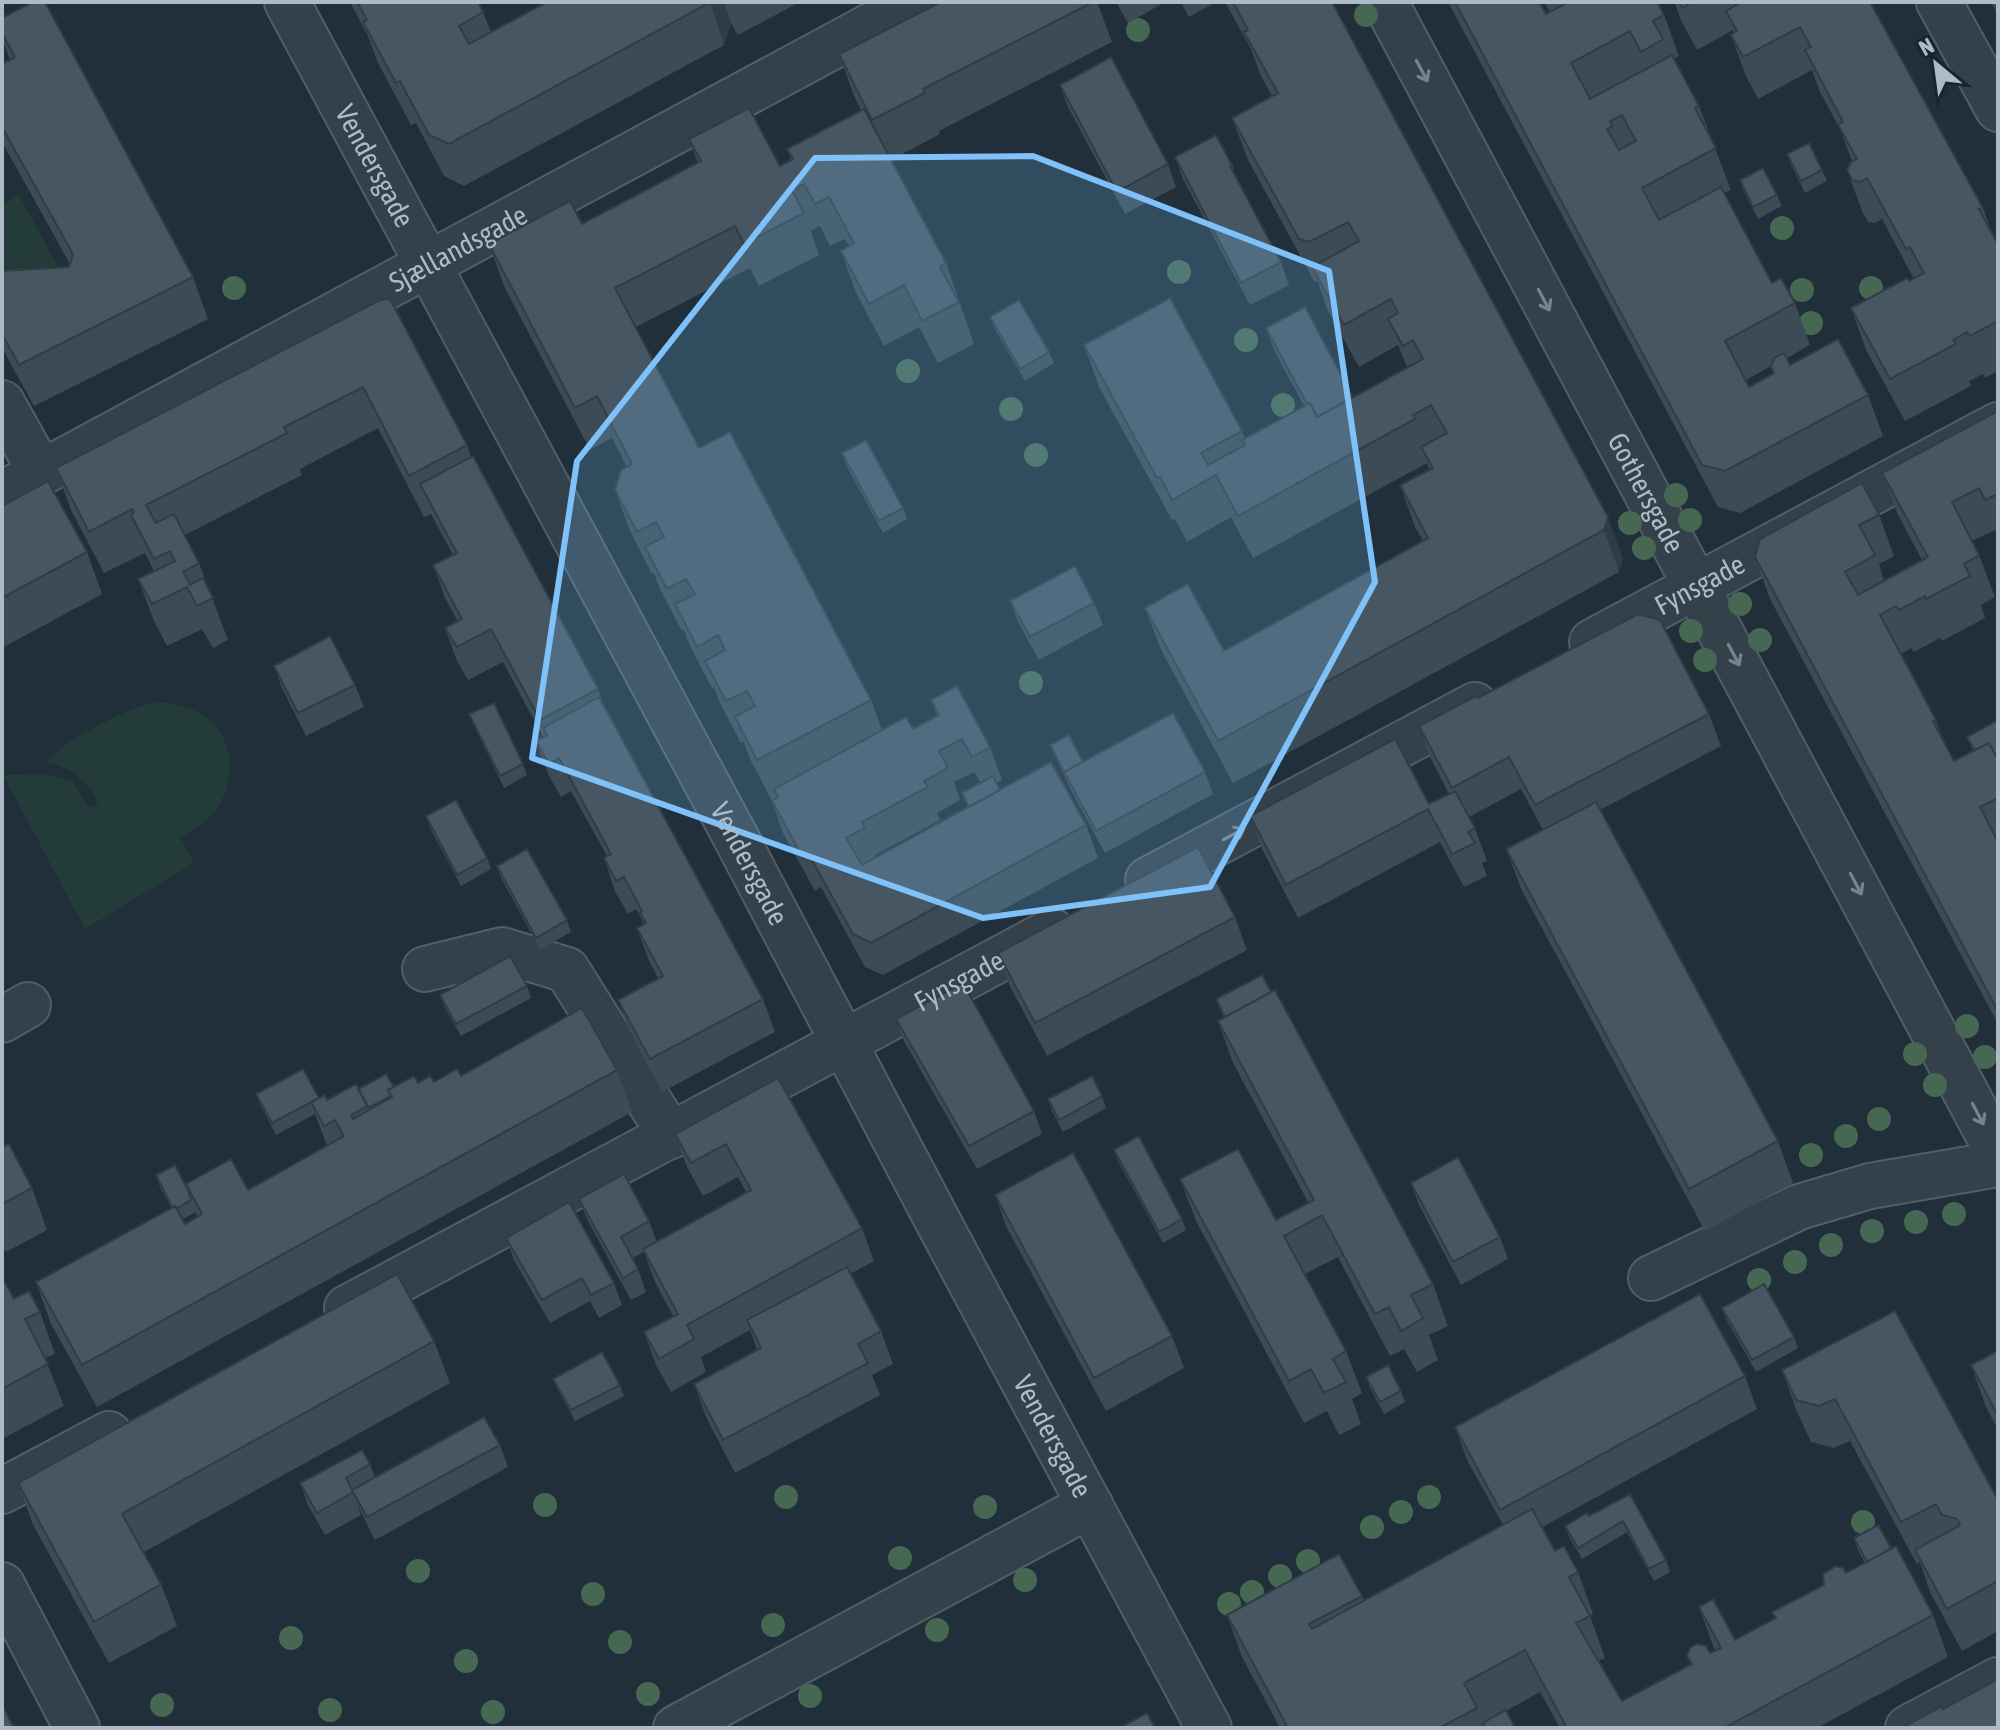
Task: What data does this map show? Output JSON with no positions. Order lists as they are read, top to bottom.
{
  "streets": {
    "street": [
      "Vendersgade",
      "Sjællandsgade",
      "Gothersgade",
      "Fynsgade"
    ]
  },
  "crossings": [
    ["Vendersgade", "Sjællandsgade"],
    ["Vendersgade", "Fynsgade"],
    ["Gothersgade", "Fynsgade"]
  ],
  "one_way": ["Gothersgade", "Fynsgade"],
  "north": "top left"
}
